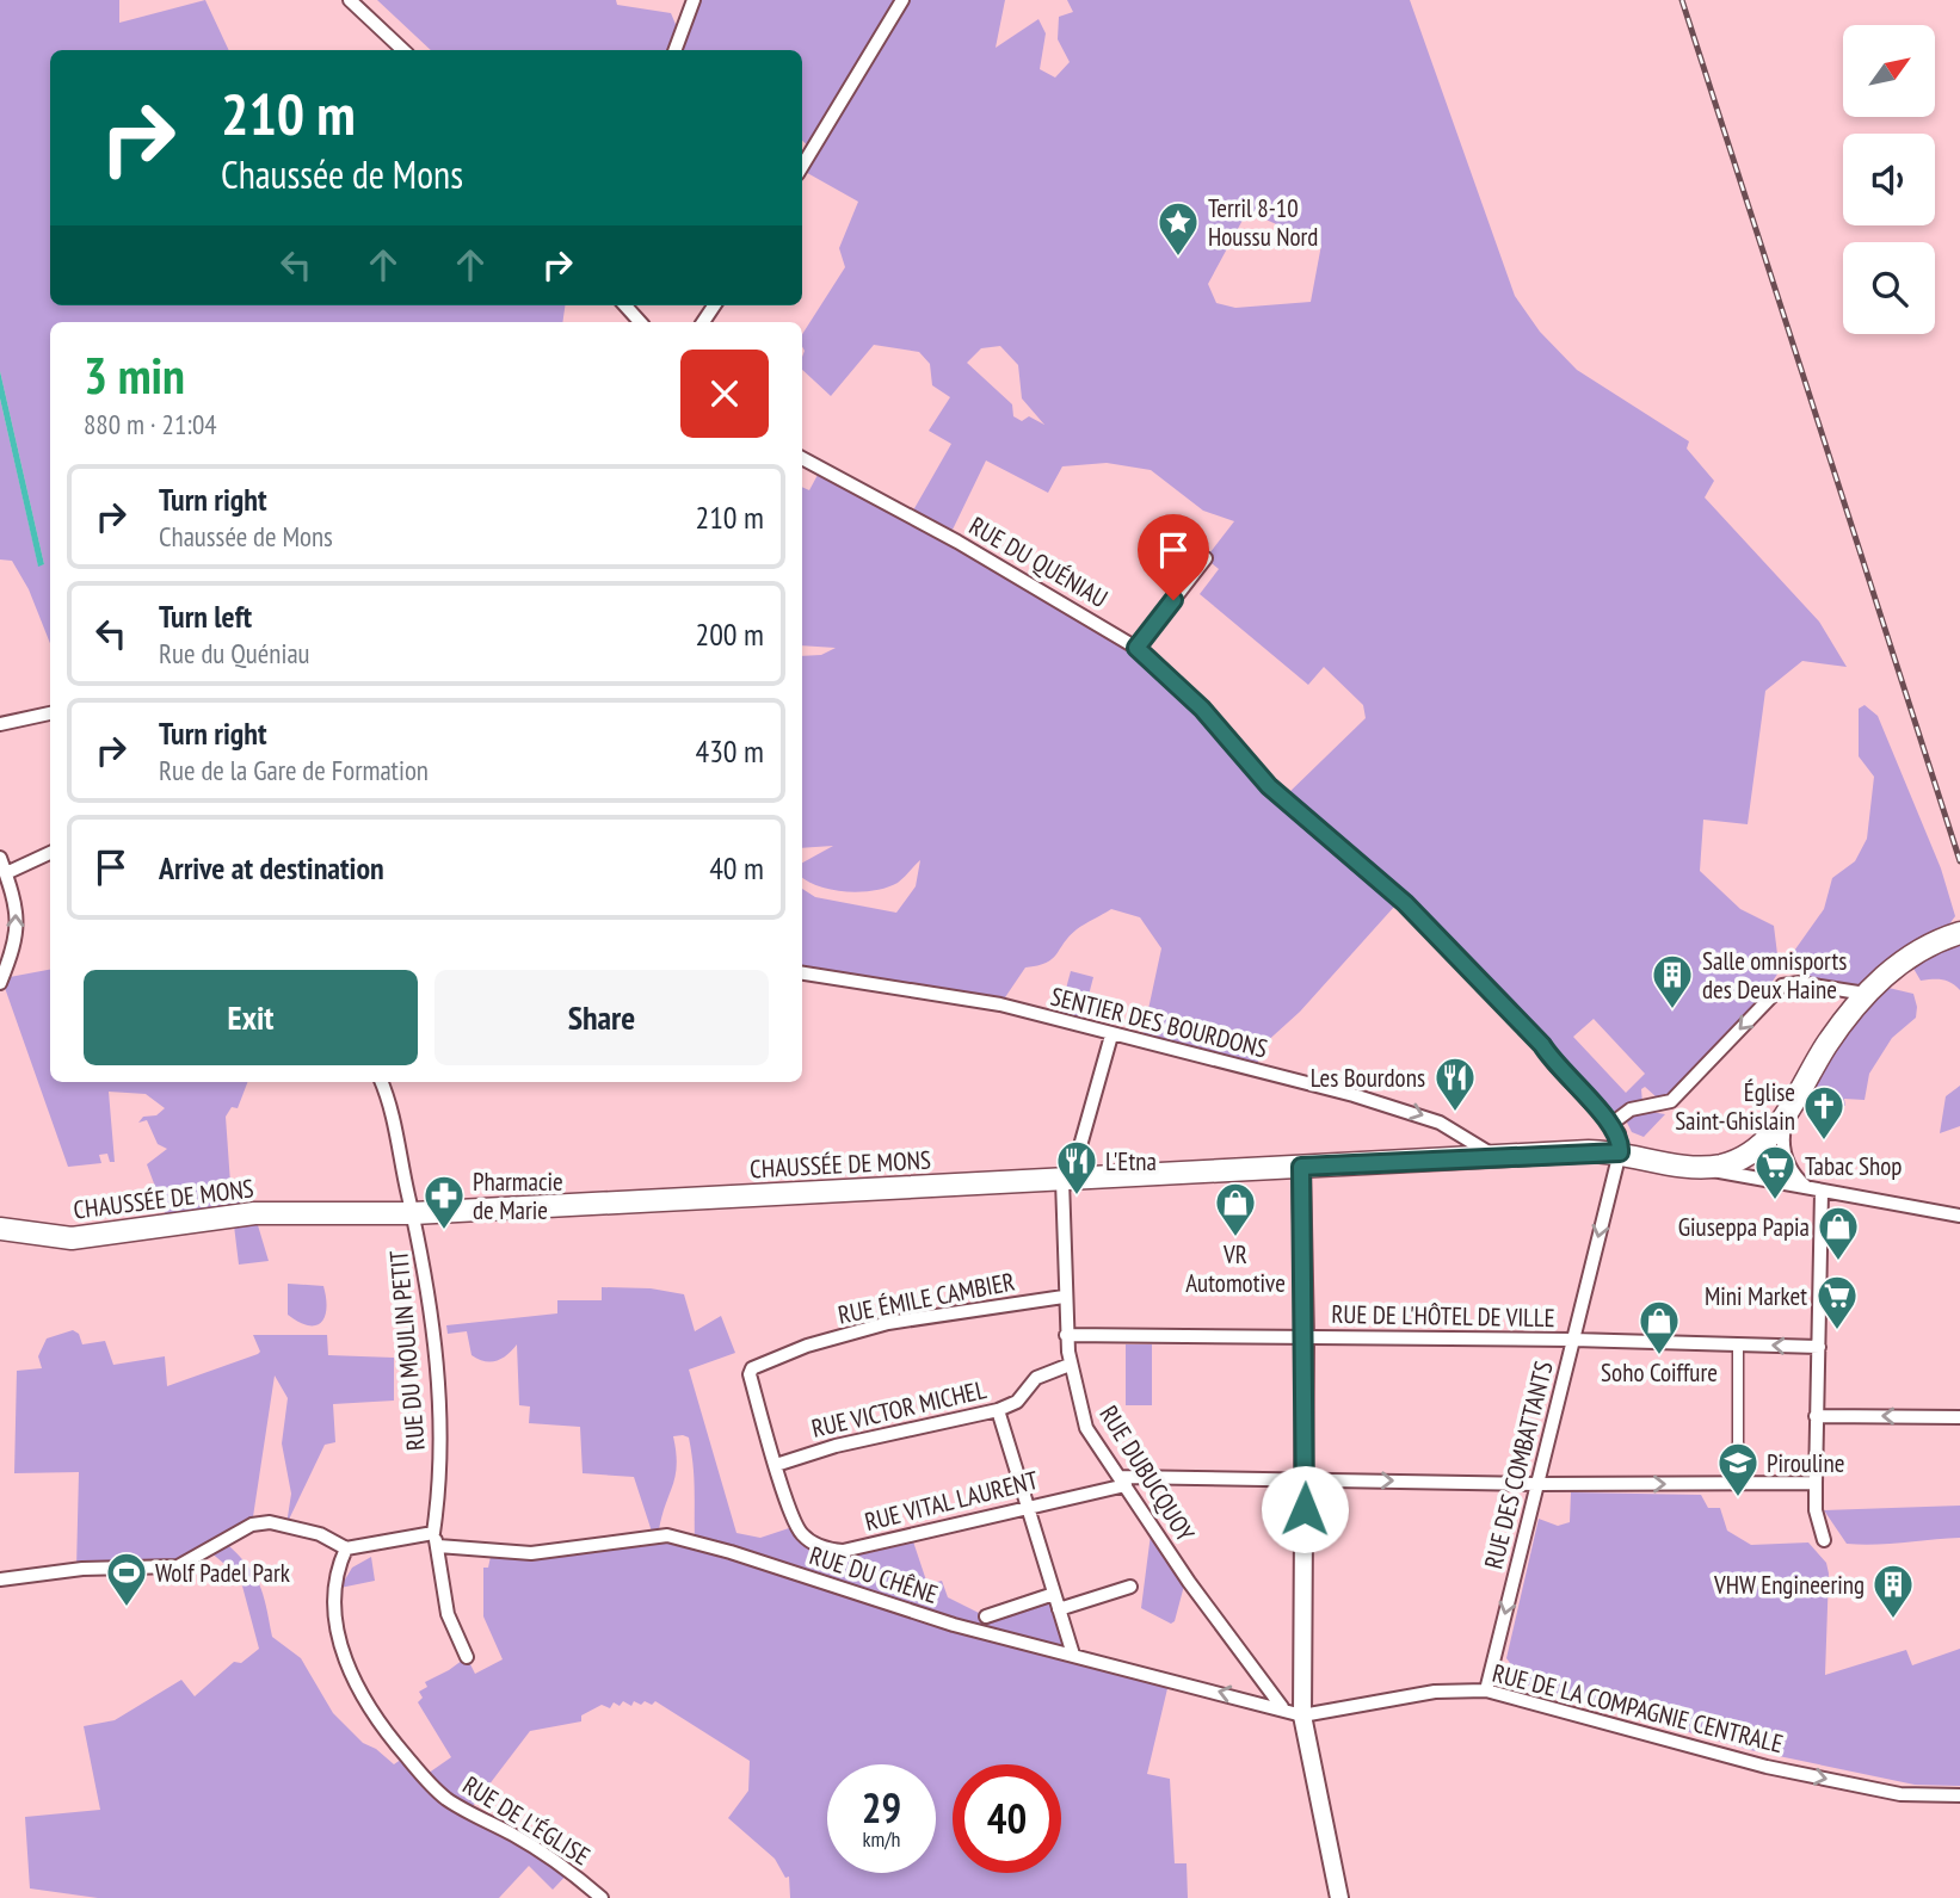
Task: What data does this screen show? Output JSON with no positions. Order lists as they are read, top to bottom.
{
  "streets": {
    "main road": ["CHAUSSÉE DE MONS"],
    "street": [
      "RUE DU QUÉNIAU",
      "SENTIER DES BOURDONS",
      "RUE ÉMILE CAMBIER",
      "RUE DE L'HÔTEL DE VILLE",
      "RUE DU MOULIN PETIT",
      "RUE VICTOR MICHEL",
      "RUE DES COMBATTANTS",
      "RUE DUBUCQUOY",
      "RUE VITAL LAURENT",
      "RUE DU CHÊNE",
      "RUE DE LA COMPAGNIE CENTRALE",
      "RUE DE L'ÉGLISE"
    ]
  },
  "crossings": [
    ["RUE DU QUÉNIAU", "CHAUSSÉE DE MONS"],
    ["RUE DU QUÉNIAU", "RUE DES COMBATTANTS"],
    ["SENTIER DES BOURDONS", "CHAUSSÉE DE MONS"],
    ["SENTIER DES BOURDONS", "RUE DUBUCQUOY"],
    ["CHAUSSÉE DE MONS", "RUE DU MOULIN PETIT"],
    ["CHAUSSÉE DE MONS", "RUE DES COMBATTANTS"],
    ["CHAUSSÉE DE MONS", "RUE DUBUCQUOY"],
    ["RUE ÉMILE CAMBIER", "RUE VICTOR MICHEL"],
    ["RUE ÉMILE CAMBIER", "RUE DUBUCQUOY"],
    ["RUE ÉMILE CAMBIER", "RUE VITAL LAURENT"],
    ["RUE DE L'HÔTEL DE VILLE", "RUE DES COMBATTANTS"],
    ["RUE DE L'HÔTEL DE VILLE", "RUE DUBUCQUOY"],
    ["RUE DU MOULIN PETIT", "RUE DU CHÊNE"],
    ["RUE VICTOR MICHEL", "RUE DUBUCQUOY"],
    ["RUE VICTOR MICHEL", "RUE VITAL LAURENT"],
    ["RUE DES COMBATTANTS", "RUE VITAL LAURENT"],
    ["RUE DES COMBATTANTS", "RUE DE LA COMPAGNIE CENTRALE"],
    ["RUE DUBUCQUOY", "RUE VITAL LAURENT"],
    ["RUE DUBUCQUOY", "RUE DU CHÊNE"],
    ["RUE DU CHÊNE", "RUE DE LA COMPAGNIE CENTRALE"]
  ],
  "one_way": [
    "SENTIER DES BOURDONS",
    "RUE DES COMBATTANTS",
    "RUE VITAL LAURENT",
    "RUE DE LA COMPAGNIE CENTRALE"
  ],
  "places": {
    "place": ["Terril 8-10 Houssu Nord"],
    "building": ["Salle omnisports des Deux Haine", "VHW Engineering"],
    "restaurant": ["Les Bourdons", "L'Etna"],
    "church": ["Église Saint-Ghislain"],
    "supermarket": ["Tabac Shop", "Mini Market"],
    "pharmacy": ["Pharmacie de Marie"],
    "shop": ["VR Automotive", "Giuseppa Papia", "Soho Coiffure"],
    "school or university": ["Pirouline"],
    "sports": ["Wolf Padel Park"]
  },
  "north": "top right",
  "page": {
    "turn": ["210 m", "Chaussée de Mons"],
    "heading": ["3 min", "880 m · 21:04"],
    "list": [
      {
        "name": "Turn right",
        "note": "Chaussée de Mons",
        "value": "210 m"
      },
      {
        "name": "Turn left",
        "note": "Rue du Quéniau",
        "value": "200 m"
      },
      {
        "name": "Turn right",
        "note": "Rue de la Gare de Formation",
        "value": "430 m"
      },
      {
        "name": "Arrive at destination",
        "value": "40 m"
      }
    ],
    "buttons": ["Exit", "Share"],
    "speed": "29 km/h",
    "limit": "40"
  }
}
